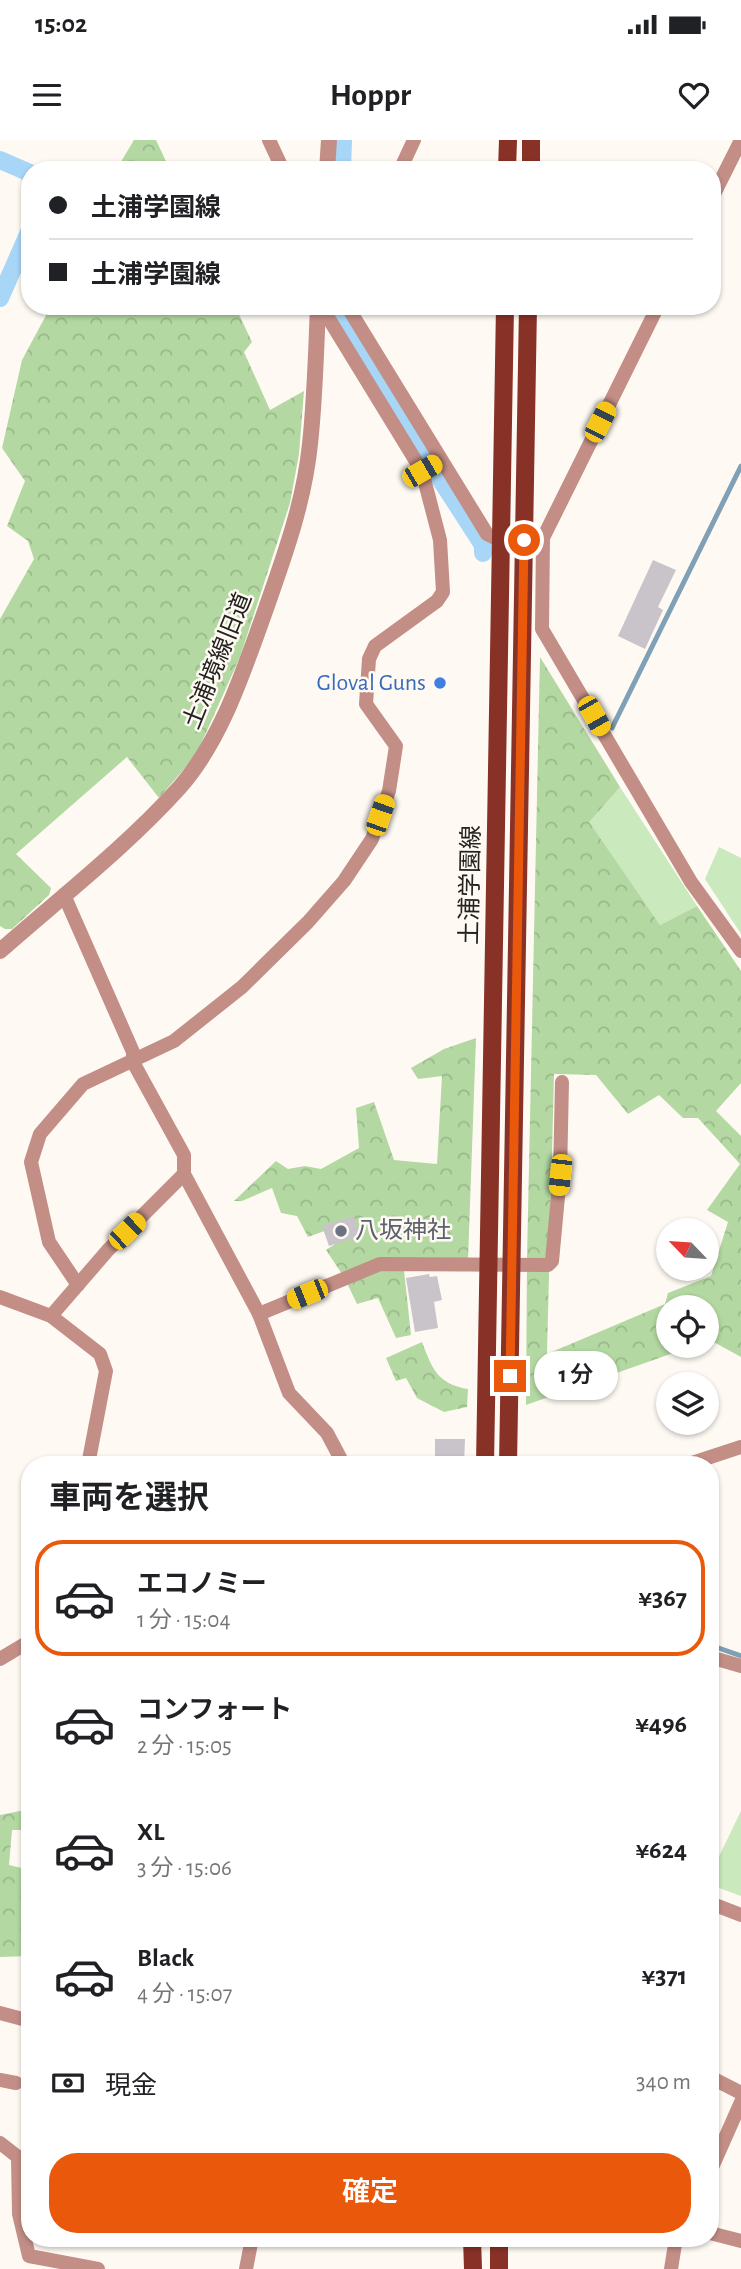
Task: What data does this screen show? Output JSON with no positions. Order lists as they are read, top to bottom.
{
  "streets": {
    "main road": ["土浦学園線"],
    "street": ["土浦境線旧道"]
  },
  "places": ["Gloval Guns", "八坂神社"],
  "north": "top left",
  "page": {
    "status": "15:02",
    "header": "Hoppr",
    "banner": ["土浦学園線", "土浦学園線"],
    "bubble": "1 分",
    "heading": "車両を選択",
    "list": [
      {
        "name": "エコノミー",
        "note": "1 分 · 15:04",
        "value": "¥367"
      },
      {
        "name": "コンフォート",
        "note": "2 分 · 15:05",
        "value": "¥496"
      },
      {
        "name": "XL",
        "note": "3 分 · 15:06",
        "value": "¥624"
      },
      {
        "name": "Black",
        "note": "4 分 · 15:07",
        "value": "¥371"
      }
    ],
    "pay": ["現金", "340 m"],
    "buttons": "確定"
  }
}
